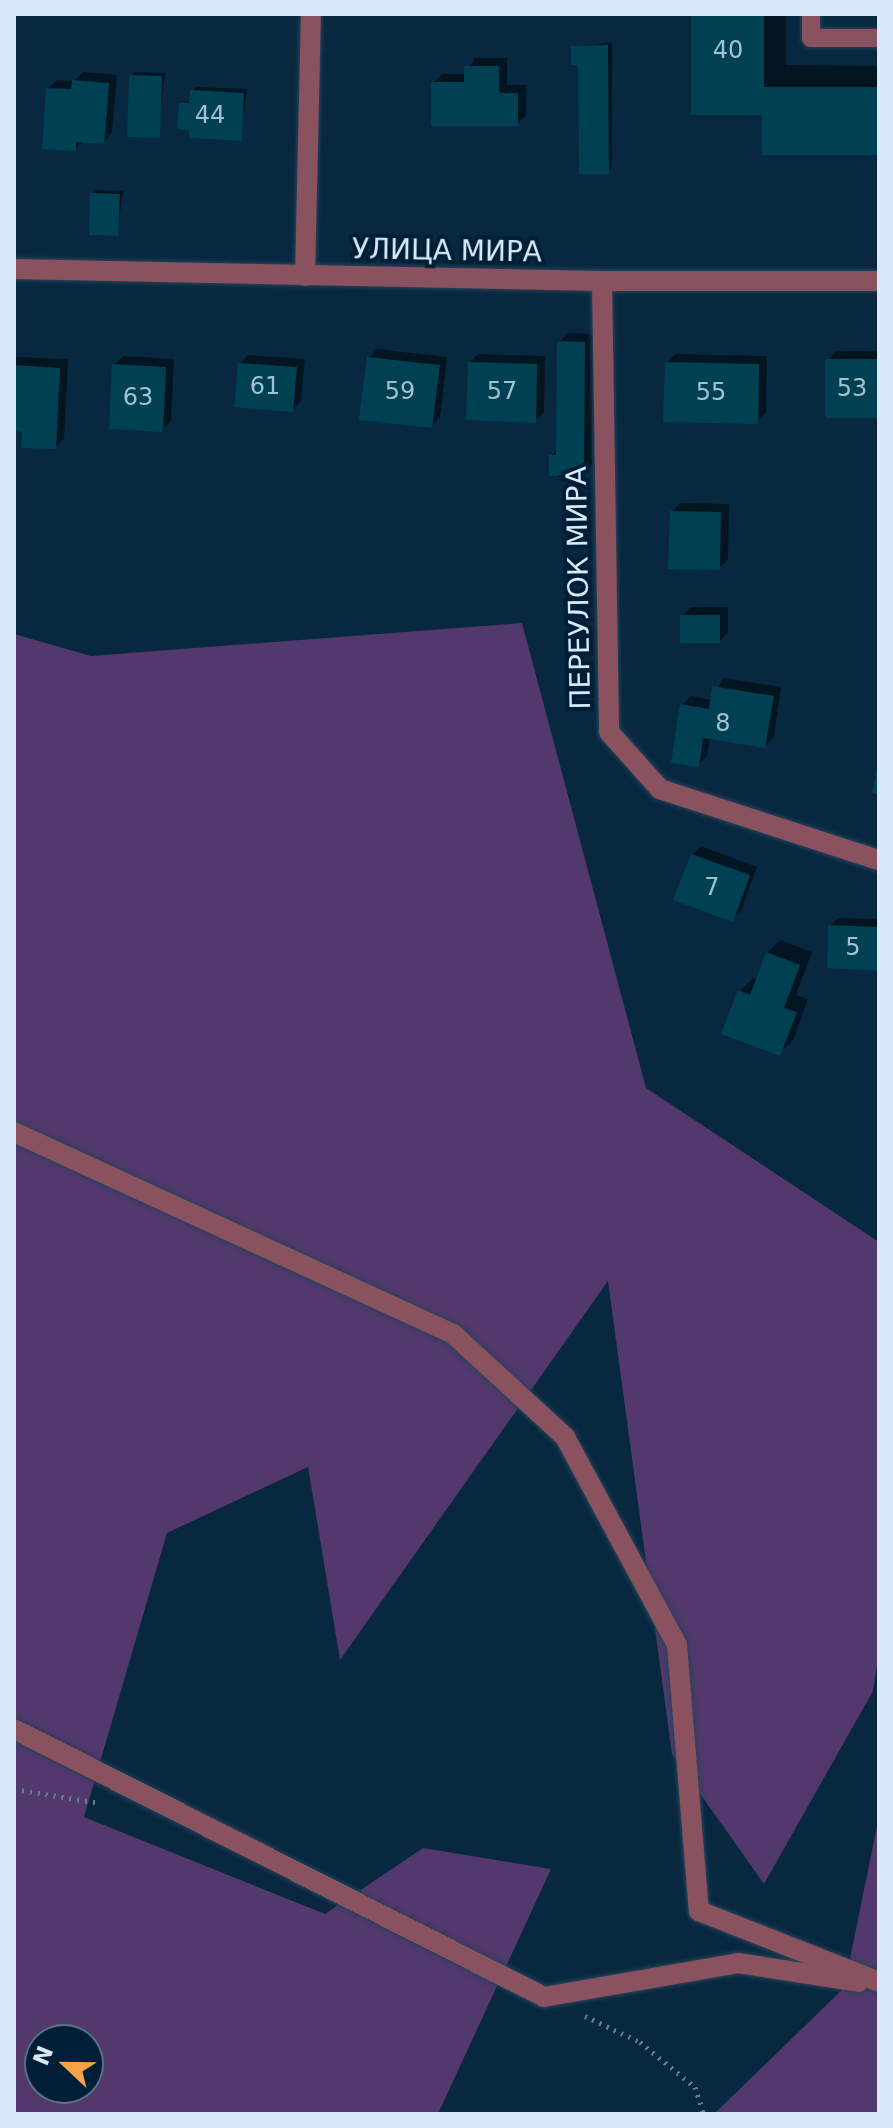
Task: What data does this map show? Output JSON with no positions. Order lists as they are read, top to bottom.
{
  "streets": {
    "street": ["УЛИЦА МИРА", "ПЕРЕУЛОК МИРА"]
  },
  "crossings": [
    ["УЛИЦА МИРА", "ПЕРЕУЛОК МИРА"]
  ],
  "house_numbers": [
    "40",
    "44",
    "61",
    "53",
    "59",
    "57",
    "55",
    "63",
    "8",
    "7",
    "5"
  ],
  "north": "left"
}
